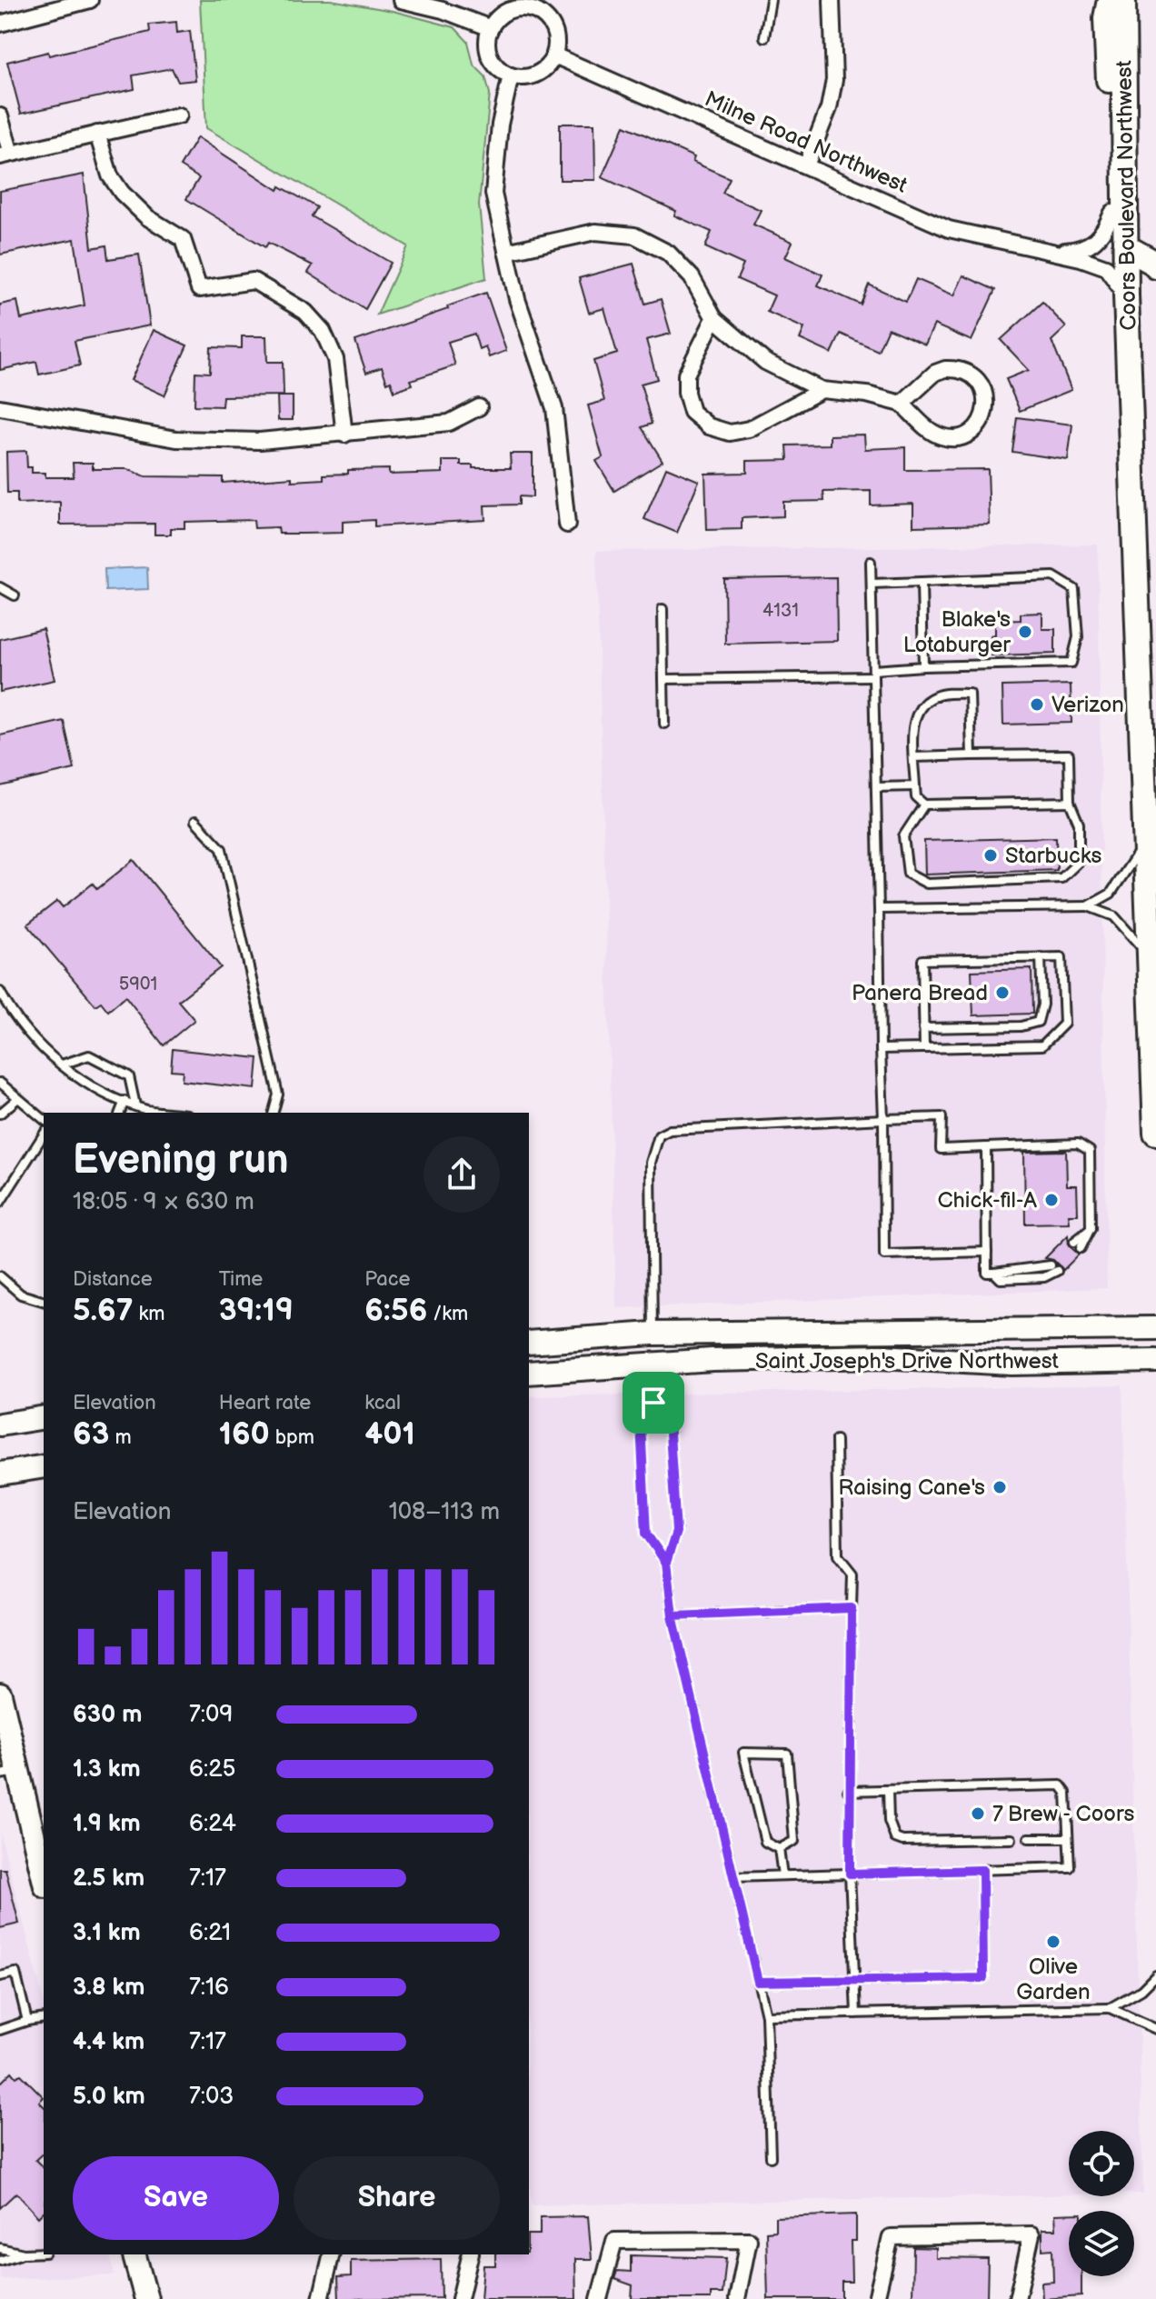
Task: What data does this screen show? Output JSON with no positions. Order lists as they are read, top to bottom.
{
  "streets": {
    "main road": ["Coors Boulevard Northwest"],
    "street": ["Milne Road Northwest", "Saint Joseph's Drive Northwest"]
  },
  "crossings": [
    ["Milne Road Northwest", "Coors Boulevard Northwest"]
  ],
  "places": [
    "Blake's Lotaburger",
    "Verizon",
    "Starbucks",
    "Panera Bread",
    "Chick-fil-A",
    "Raising Cane's",
    "7 Brew - Coors",
    "Olive Garden"
  ],
  "house_numbers": ["4131", "5901"],
  "page": {
    "heading": ["Evening run", "18:05 · 9 × 630 m"],
    "stats": [
      ["Distance", "5.67 km"],
      ["Time", "39:19"],
      ["Pace", "6:56 /km"],
      ["Elevation", "63 m"],
      ["Heart rate", "160 bpm"],
      ["kcal", "401"]
    ],
    "chart": ["Elevation", "108–113 m"],
    "list": [
      {
        "name": "630 m",
        "note": "7:09"
      },
      {
        "name": "1.3 km",
        "note": "6:25"
      },
      {
        "name": "1.9 km",
        "note": "6:24"
      },
      {
        "name": "2.5 km",
        "note": "7:17"
      },
      {
        "name": "3.1 km",
        "note": "6:21"
      },
      {
        "name": "3.8 km",
        "note": "7:16"
      },
      {
        "name": "4.4 km",
        "note": "7:17"
      },
      {
        "name": "5.0 km",
        "note": "7:03"
      }
    ],
    "buttons": ["Save", "Share"]
  }
}
